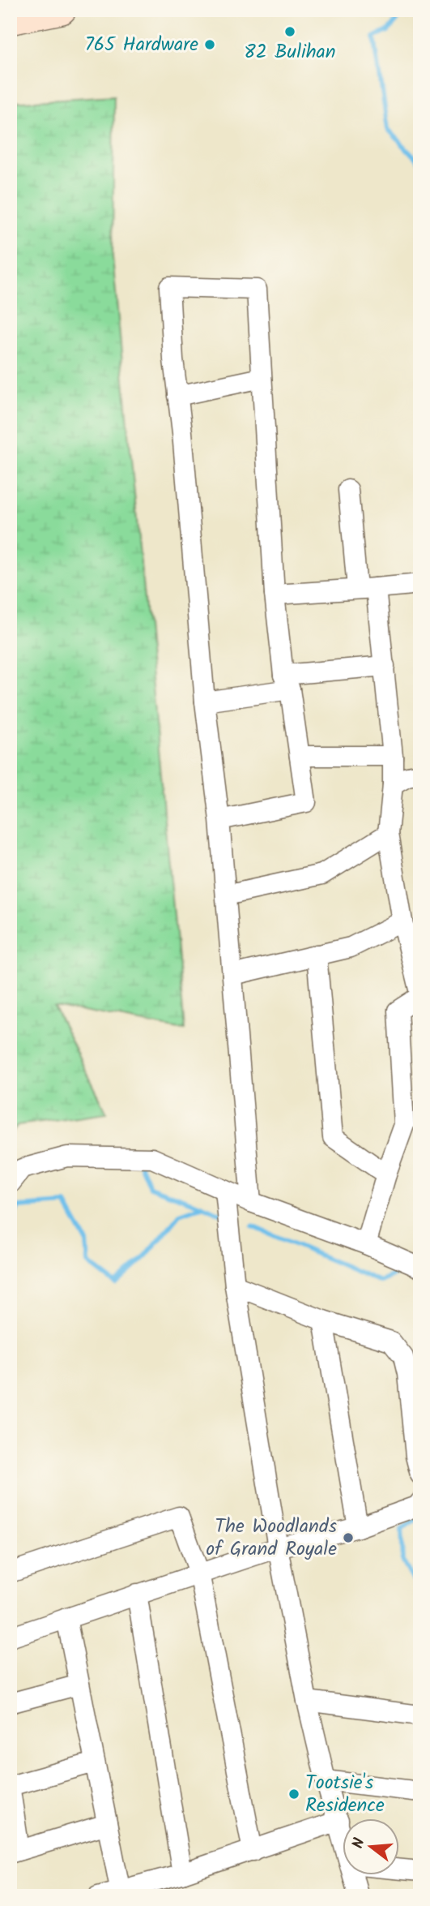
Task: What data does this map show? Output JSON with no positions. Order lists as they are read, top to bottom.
{
  "places": [
    "82 Bulihan",
    "765 Hardware",
    "The Woodlands of Grand Royale",
    "Tootsie's Residence"
  ],
  "north": "left"
}
